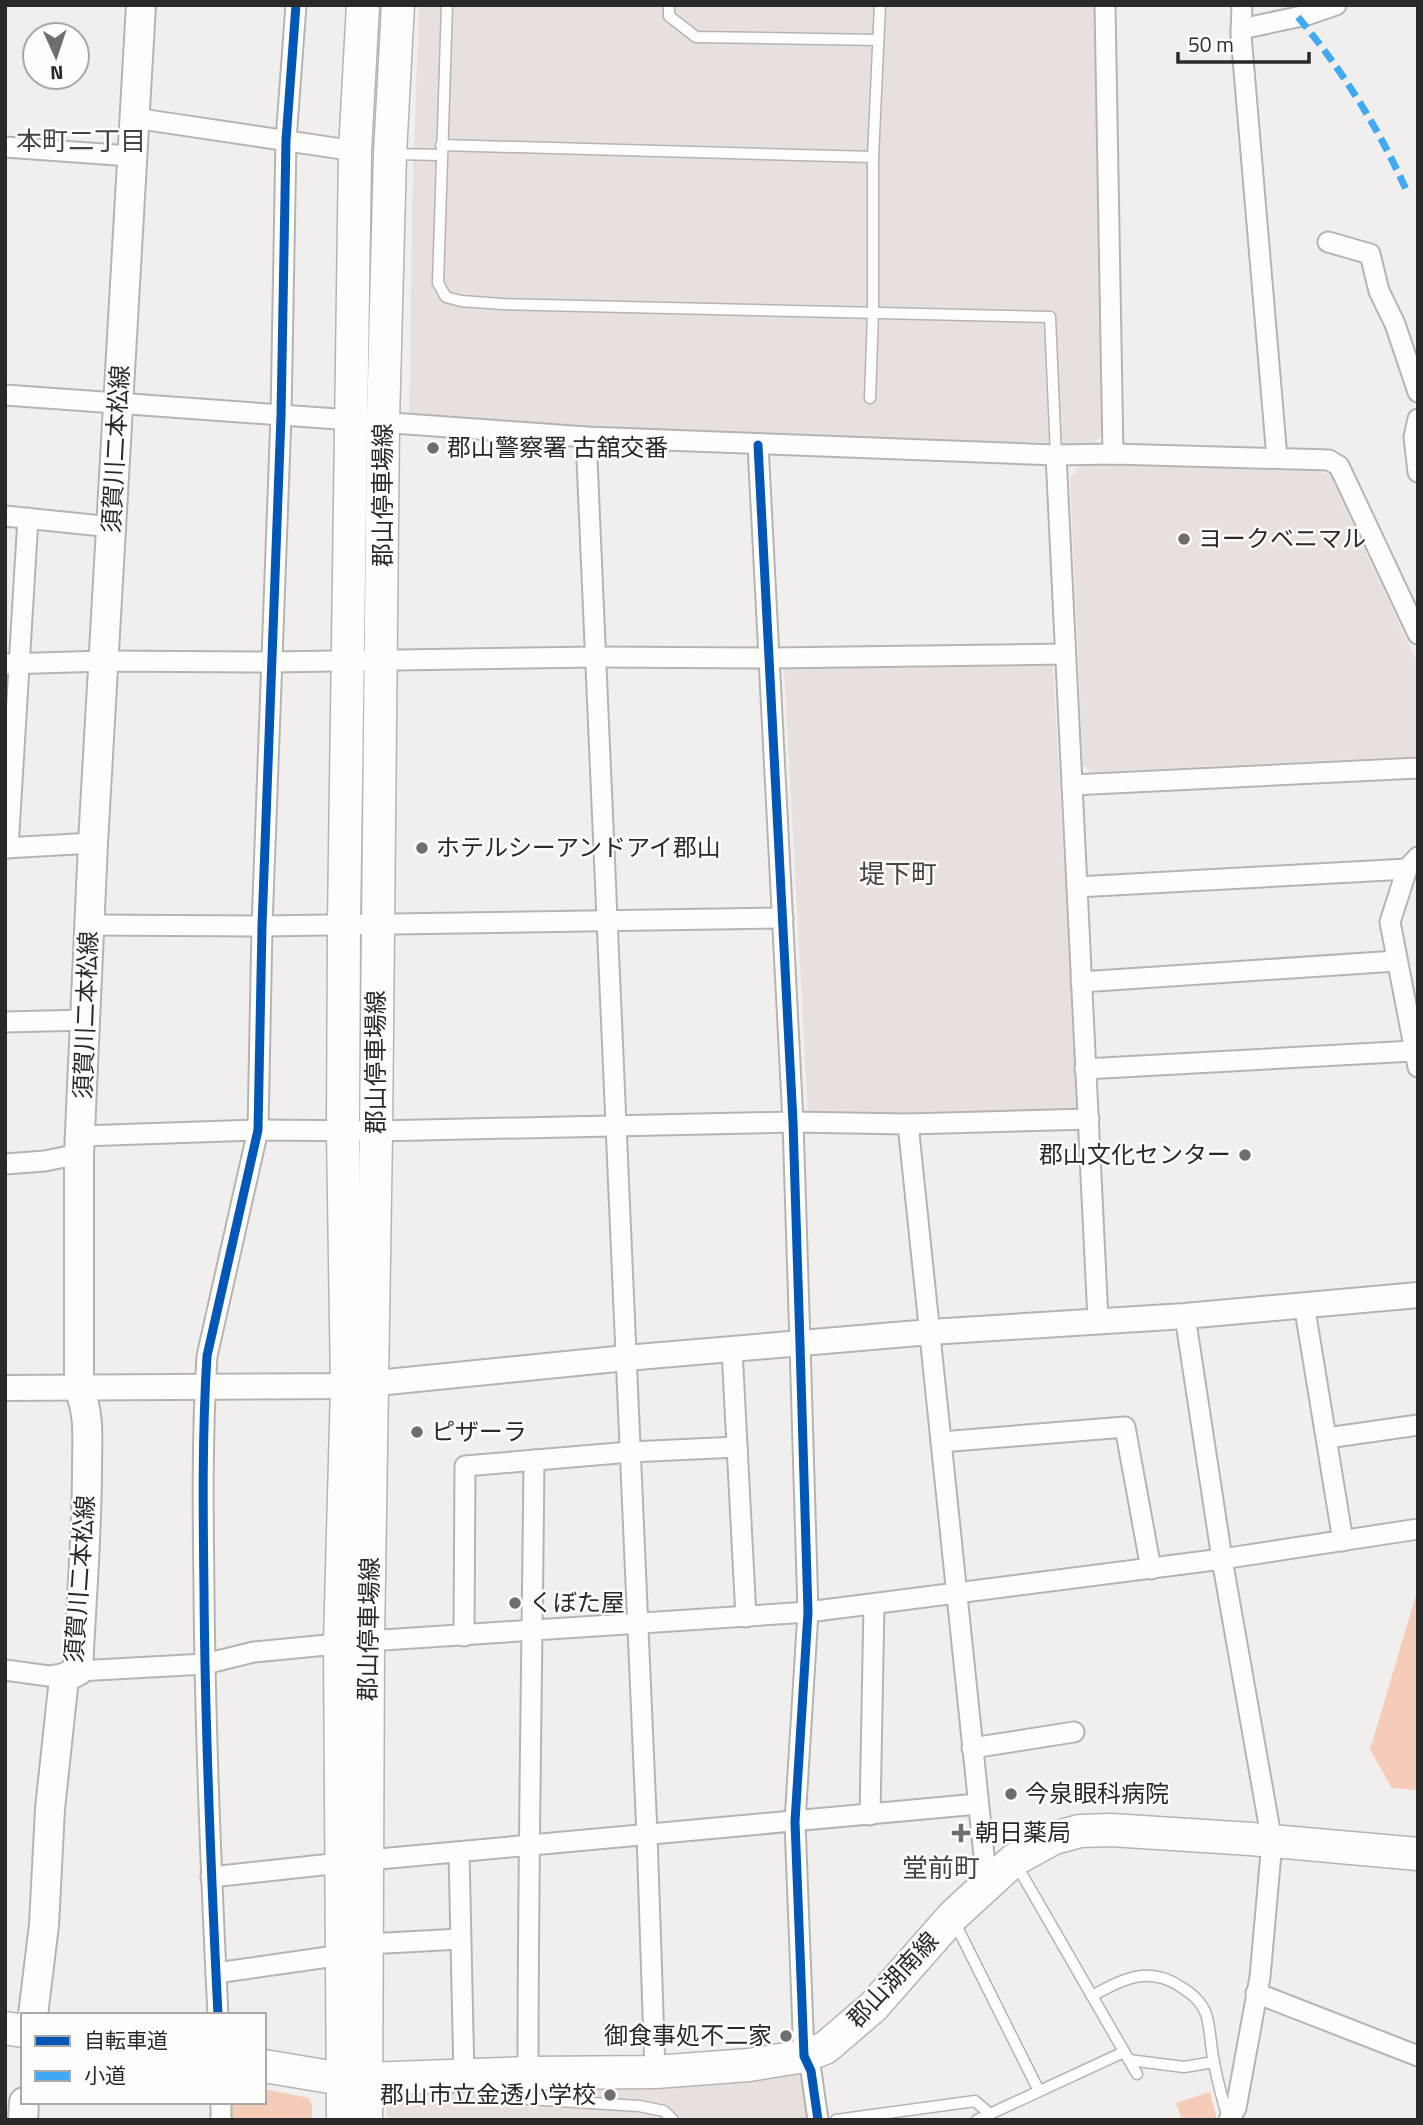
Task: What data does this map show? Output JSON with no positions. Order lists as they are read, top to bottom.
{
  "streets": {
    "main road": ["須賀川二本松線", "郡山停車場線", "郡山湖南線"]
  },
  "crossings": [
    ["郡山停車場線", "郡山湖南線"]
  ],
  "districts": ["本町二丁目", "堤下町", "堂前町"],
  "places": {
    "other": [
      "郡山警察署 古舘交番",
      "ヨークベニマル",
      "ホテルシーアンドアイ郡山",
      "郡山文化センター",
      "ピザーラ",
      "くぼた屋",
      "今泉眼科病院",
      "御食事処不二家",
      "郡山市立金透小学校"
    ],
    "health": ["朝日薬局"]
  },
  "legend": ["自転車道", "小道"],
  "scale_bar": "50 m",
  "north": "bottom"
}
